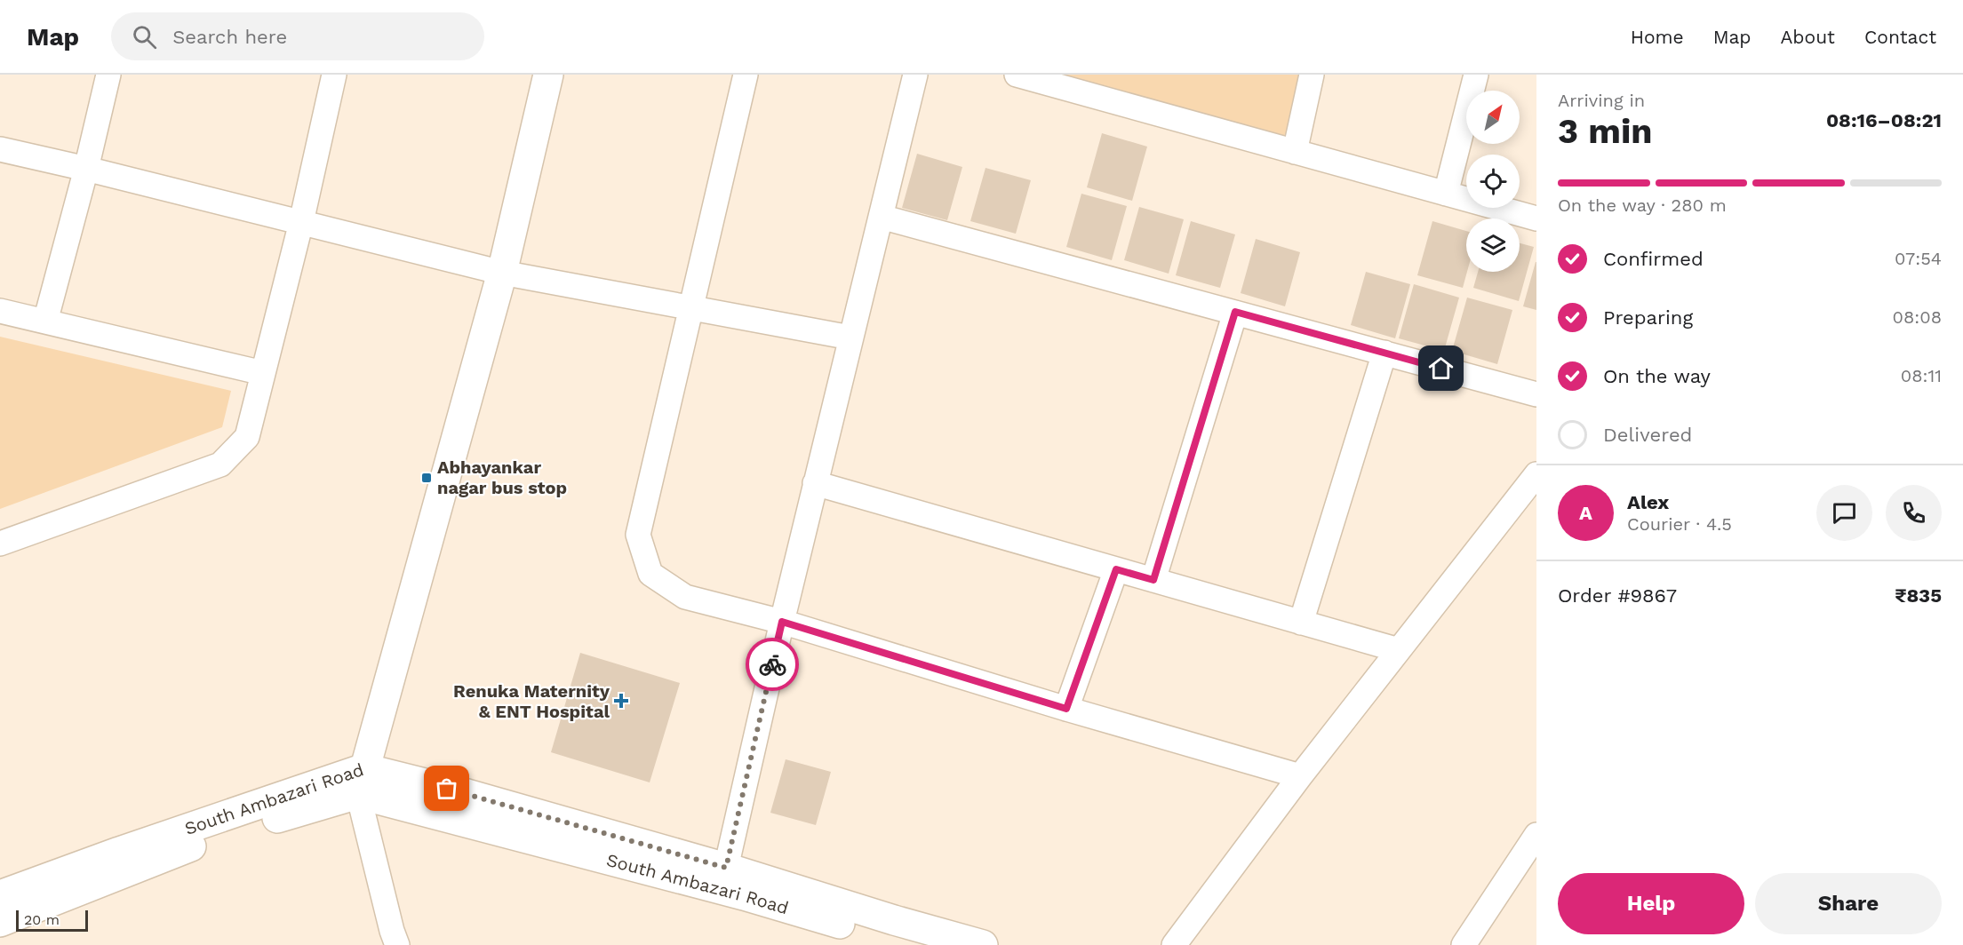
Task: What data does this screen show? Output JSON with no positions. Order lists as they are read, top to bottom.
{
  "streets": {
    "main road": ["South Ambazari Road"]
  },
  "places": {
    "transit": ["Abhayankar nagar bus stop"],
    "health": ["Renuka Maternity & ENT Hospital"]
  },
  "scale_bar": "20 m",
  "north": "top right",
  "page": {
    "header": "Map",
    "search": "Search here",
    "nav": [
      "Home",
      "Map",
      "About",
      "Contact"
    ],
    "heading": ["3 min", "Arriving in", "08:16–08:21"],
    "panel": [
      "Alex",
      "Courier · 4.5",
      "Order #9867",
      "₹835"
    ],
    "bar": "On the way · 280 m",
    "list": [
      ["Confirmed", "07:54"],
      ["Preparing", "08:08"],
      ["On the way", "08:11"],
      "Delivered"
    ],
    "round": "A",
    "buttons": ["Help", "Share"],
    "scale": "20 m"
  }
}
